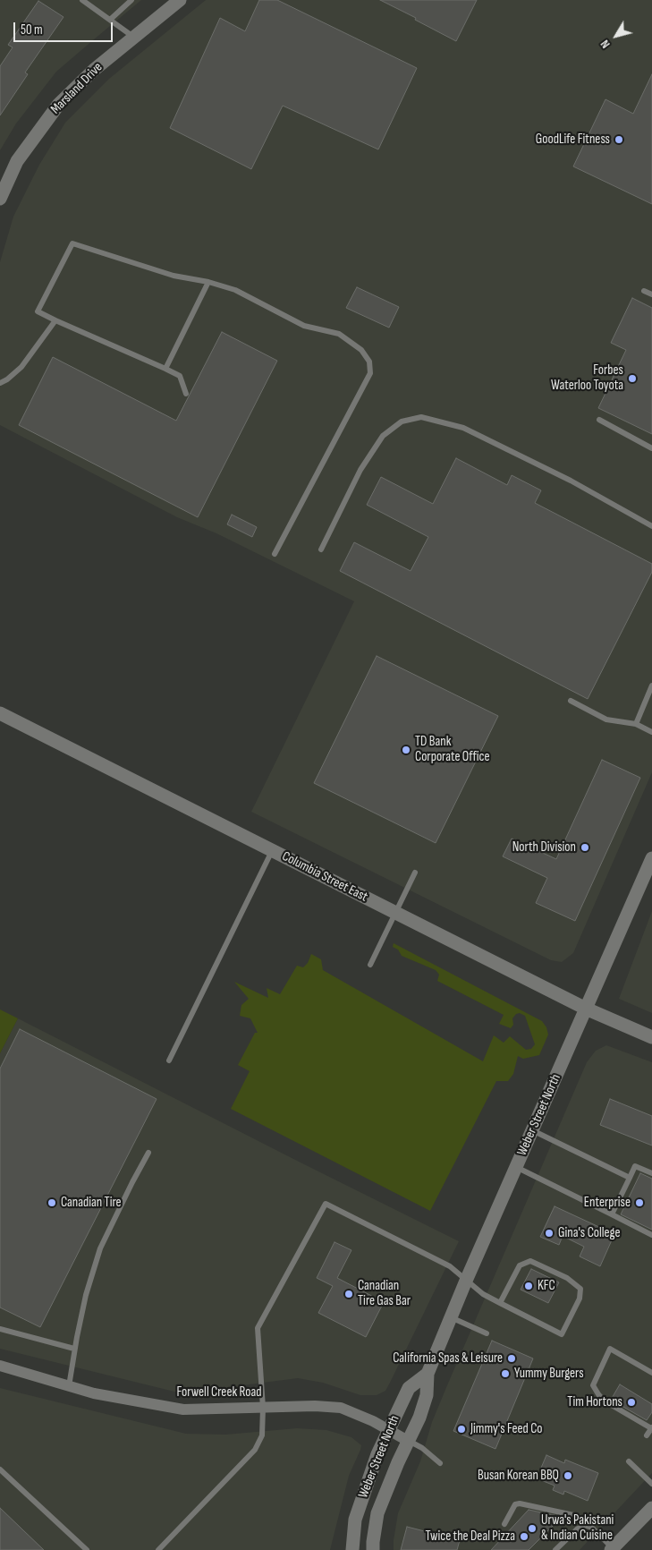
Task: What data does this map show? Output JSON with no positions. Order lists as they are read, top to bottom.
{
  "streets": {
    "main road": ["Marsland Drive", "Columbia Street East", "Weber Street North"],
    "street": ["Forwell Creek Road"]
  },
  "crossings": [
    ["Columbia Street East", "Weber Street North"],
    ["Weber Street North", "Forwell Creek Road"]
  ],
  "places": [
    "GoodLife Fitness",
    "Forbes Waterloo Toyota",
    "TD Bank Corporate Office",
    "North Division",
    "Canadian Tire",
    "Enterprise",
    "Gina's College",
    "KFC",
    "Canadian Tire Gas Bar",
    "California Spas & Leisure",
    "Yummy Burgers",
    "Tim Hortons",
    "Jimmy's Feed Co",
    "Busan Korean BBQ",
    "Urwa's Pakistani & Indian Cuisine",
    "Twice the Deal Pizza"
  ],
  "scale_bar": "50 m",
  "north": "bottom left"
}
